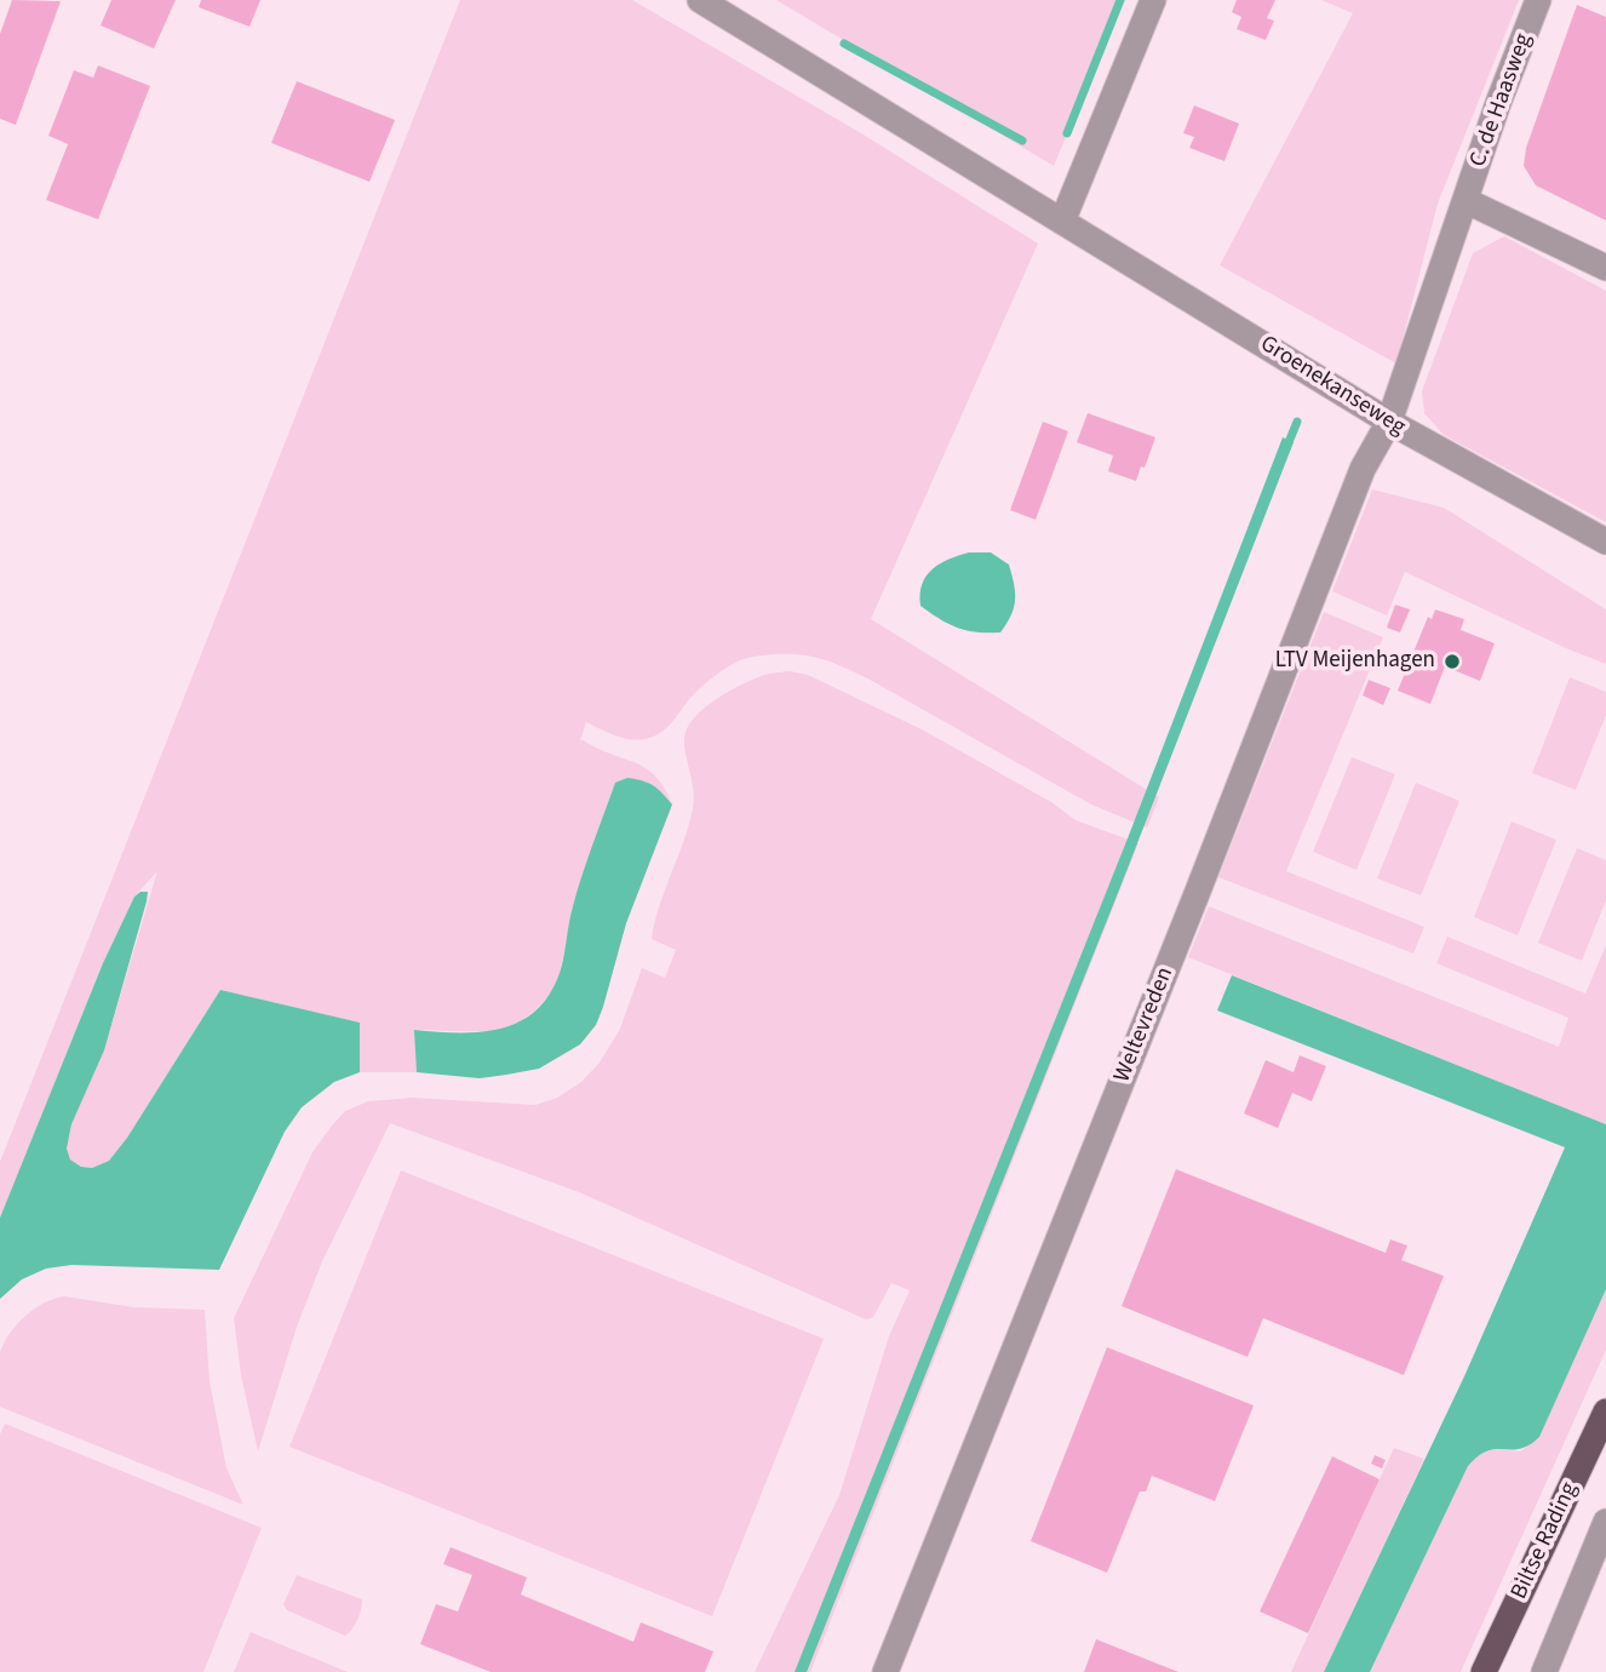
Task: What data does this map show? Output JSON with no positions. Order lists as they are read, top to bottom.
{
  "streets": {
    "main road": ["Biltse Rading"],
    "street": ["C. de Haasweg", "Groenekanseweg", "Weltevreden"]
  },
  "crossings": [
    ["C. de Haasweg", "Weltevreden"],
    ["Groenekanseweg", "Weltevreden"]
  ],
  "places": ["LTV Meijenhagen"]
}
